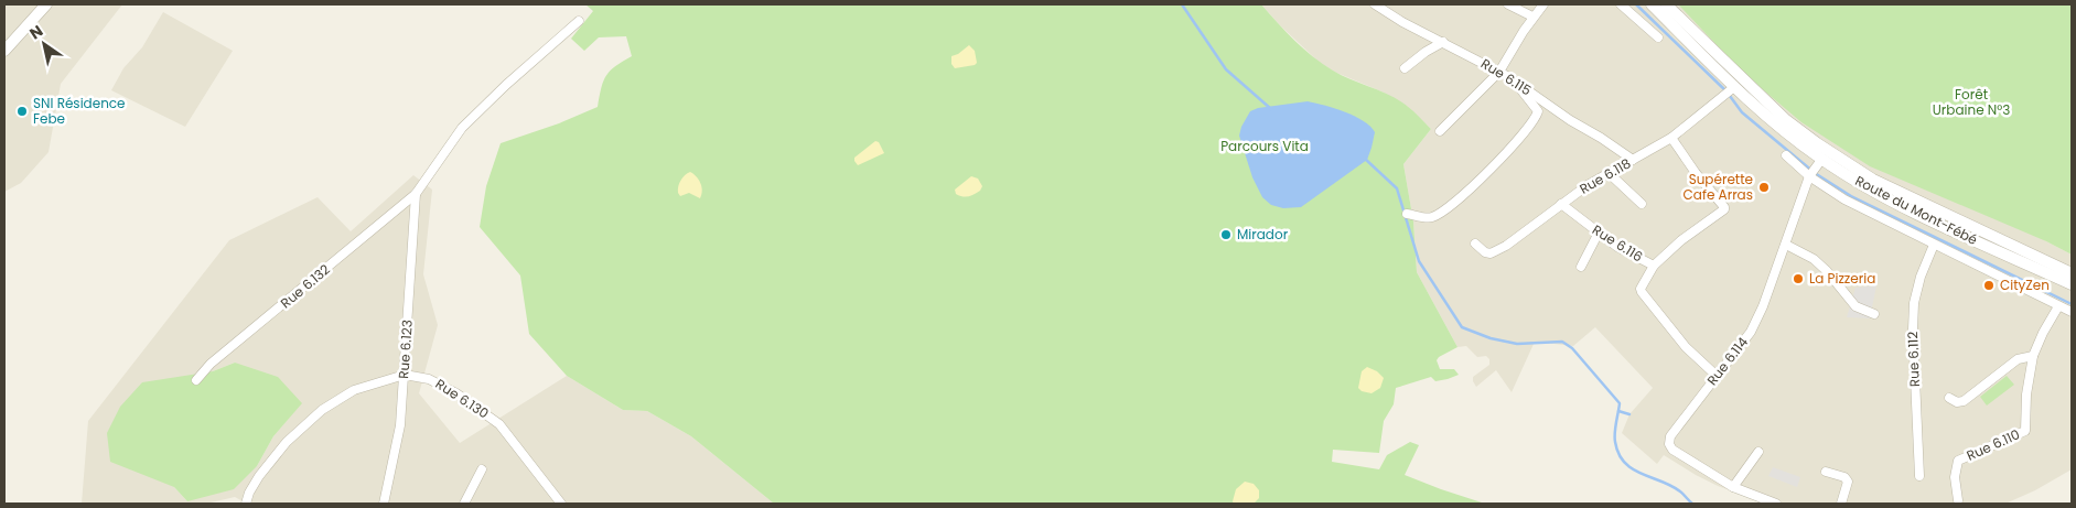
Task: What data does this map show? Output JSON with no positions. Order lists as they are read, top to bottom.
{
  "streets": {
    "street": [
      "Rue 6.115",
      "Rue 6.118",
      "Route du Mont-Fébé",
      "Rue 6.116",
      "Rue 6.132",
      "Rue 6.123",
      "Rue 6.112",
      "Rue 6.114",
      "Rue 6.130",
      "Rue 6.110"
    ]
  },
  "crossings": [
    ["Rue 6.115", "Rue 6.118"],
    ["Rue 6.118", "Route du Mont-Fébé"],
    ["Rue 6.118", "Rue 6.116"],
    ["Route du Mont-Fébé", "Rue 6.114"],
    ["Rue 6.132", "Rue 6.123"],
    ["Rue 6.123", "Rue 6.130"]
  ],
  "parks": ["Forêt Urbaine N°3", "Parcours Vita"],
  "places": [
    "SNI Résidence Febe",
    "Supérette Cafe Arras",
    "Mirador",
    "La Pizzeria",
    "CityZen"
  ],
  "north": "top left"
}
